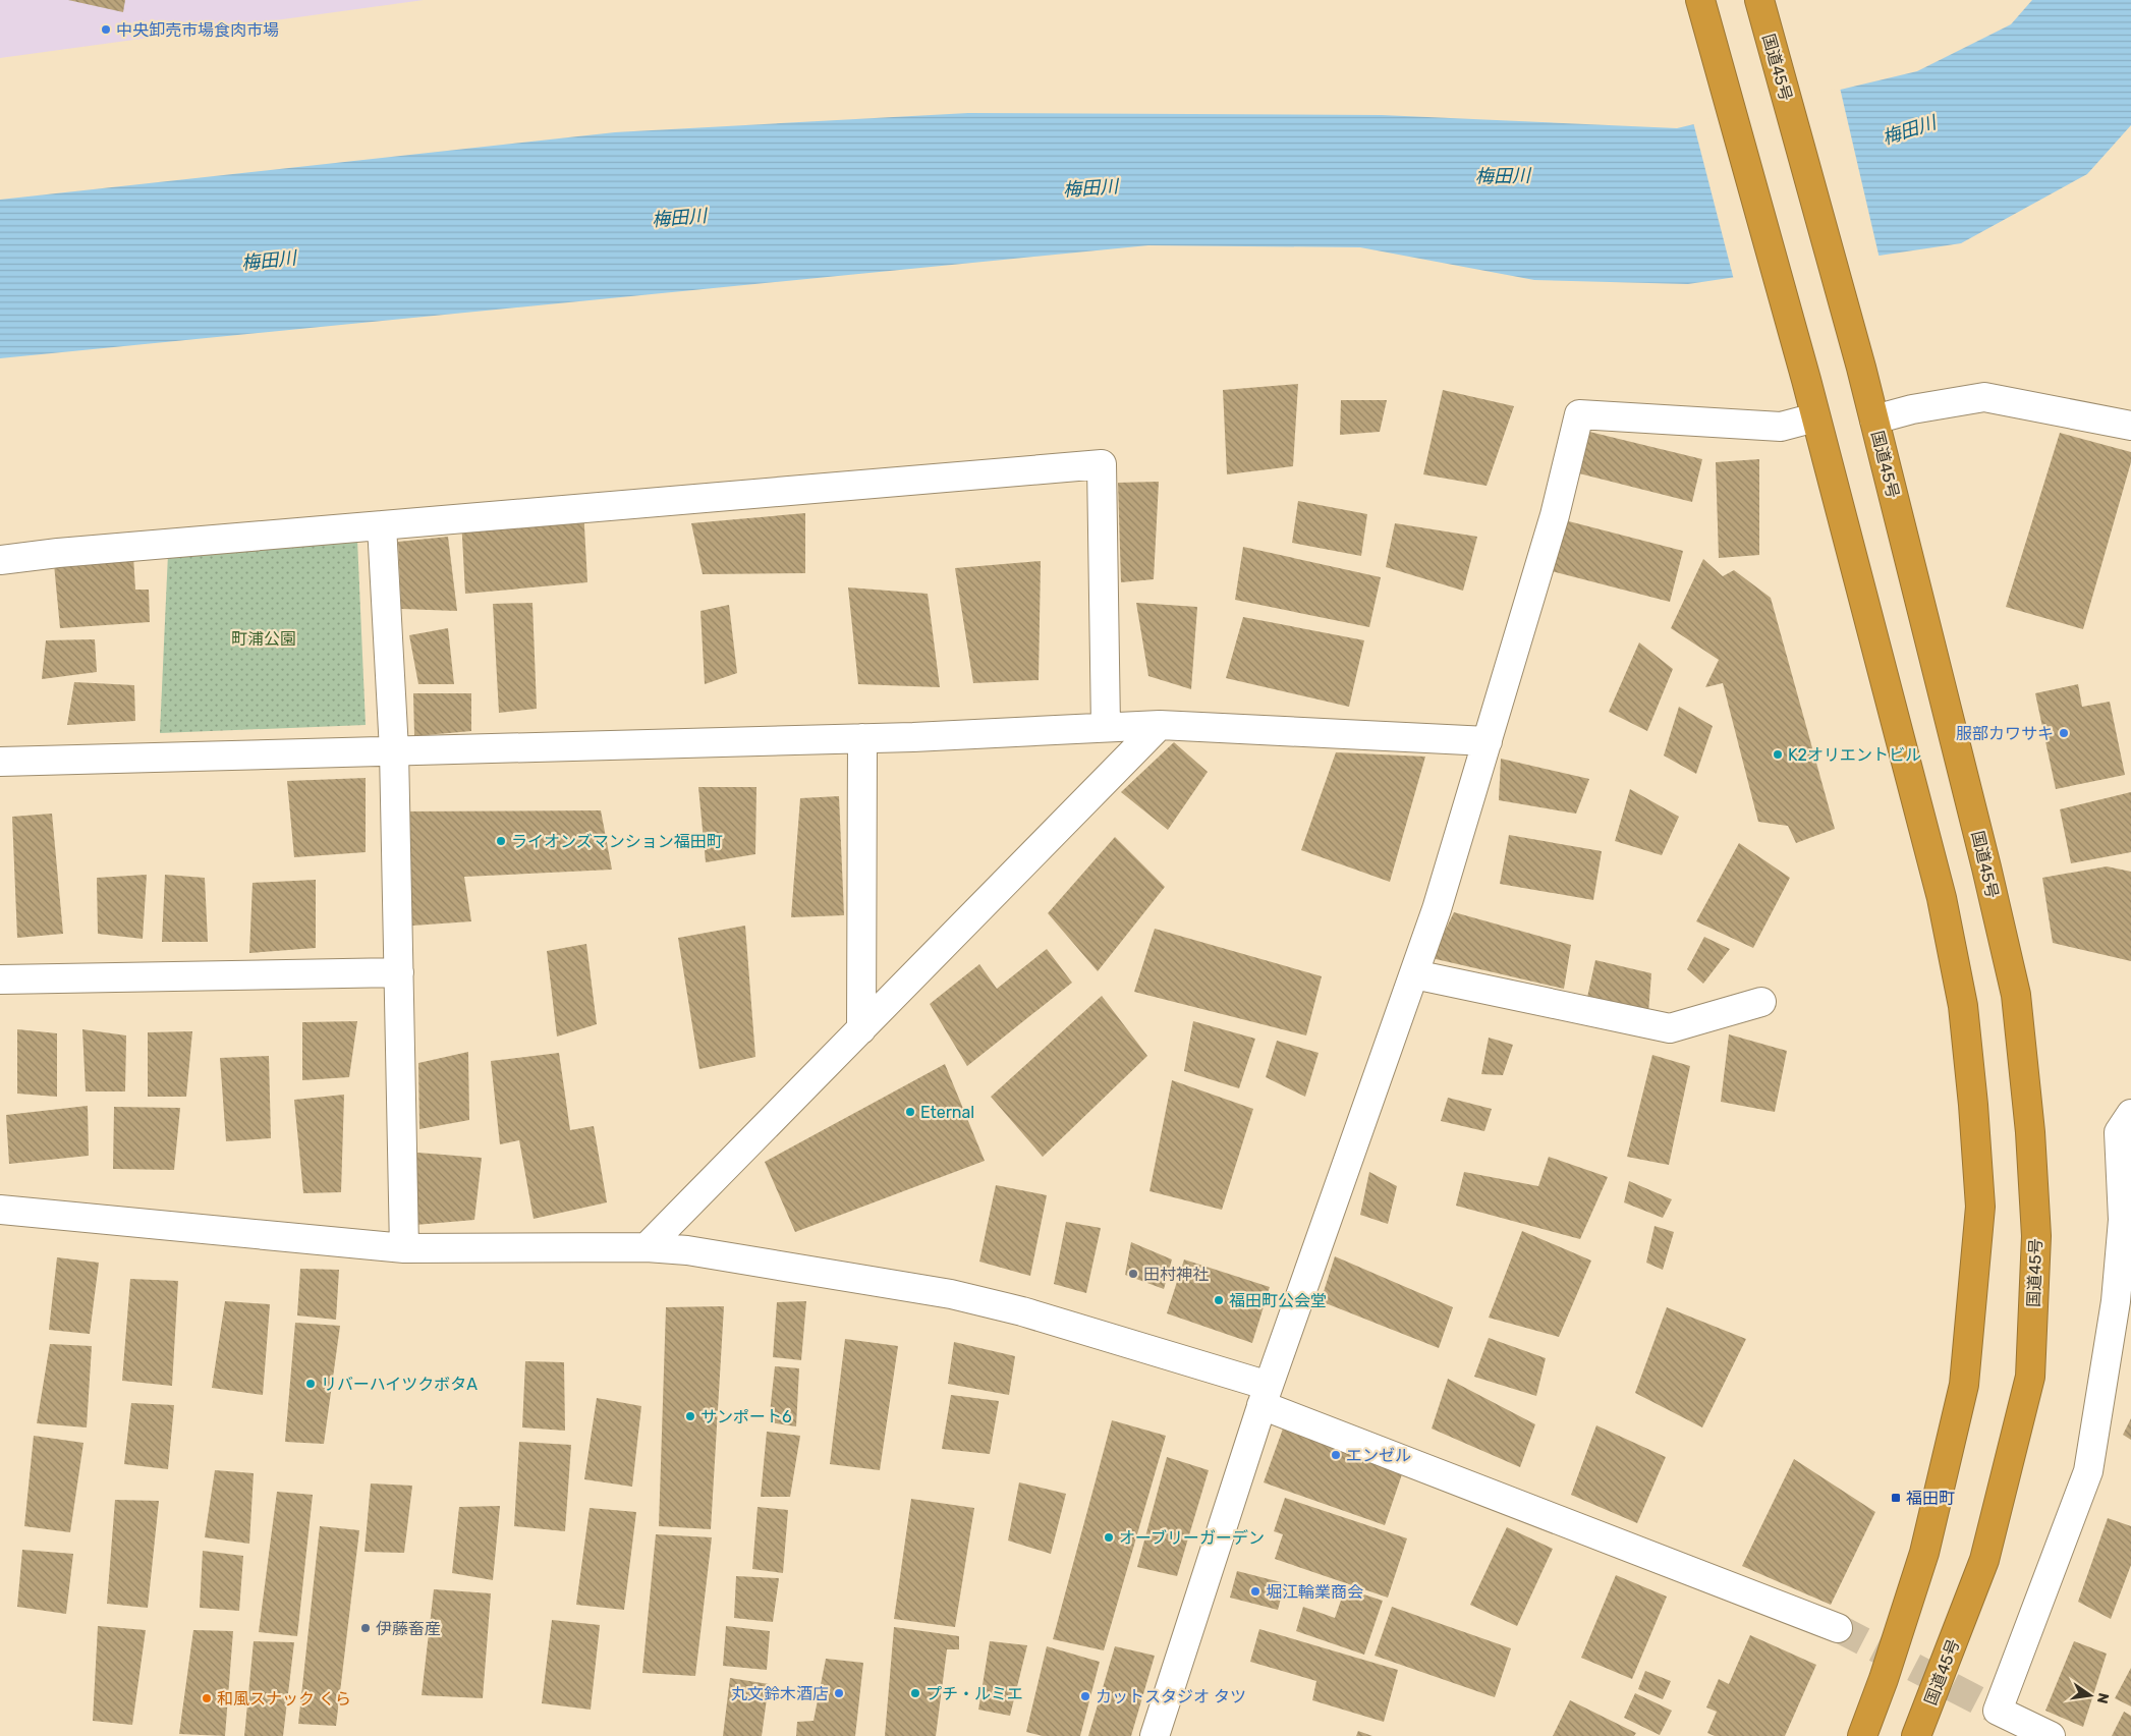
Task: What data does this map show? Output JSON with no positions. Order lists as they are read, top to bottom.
{
  "streets": {
    "highway": ["国道45号"]
  },
  "water": ["梅田川"],
  "parks": ["町浦公園"],
  "places": {
    "other": [
      "中央卸売市場食肉市場",
      "服部カワサキ",
      "K2オリエントビル",
      "ライオンズマンション福田町",
      "Eternal",
      "田村神社",
      "福田町公会堂",
      "リバーハイツクボタA",
      "サンポート6",
      "エンゼル",
      "オーブリーガーデン",
      "堀江輪業商会",
      "伊藤畜産",
      "丸文鈴木酒店",
      "プチ・ルミエ",
      "カットスタジオ タツ",
      "和風スナック くら"
    ],
    "transit": ["福田町"]
  },
  "north": "right"
}
